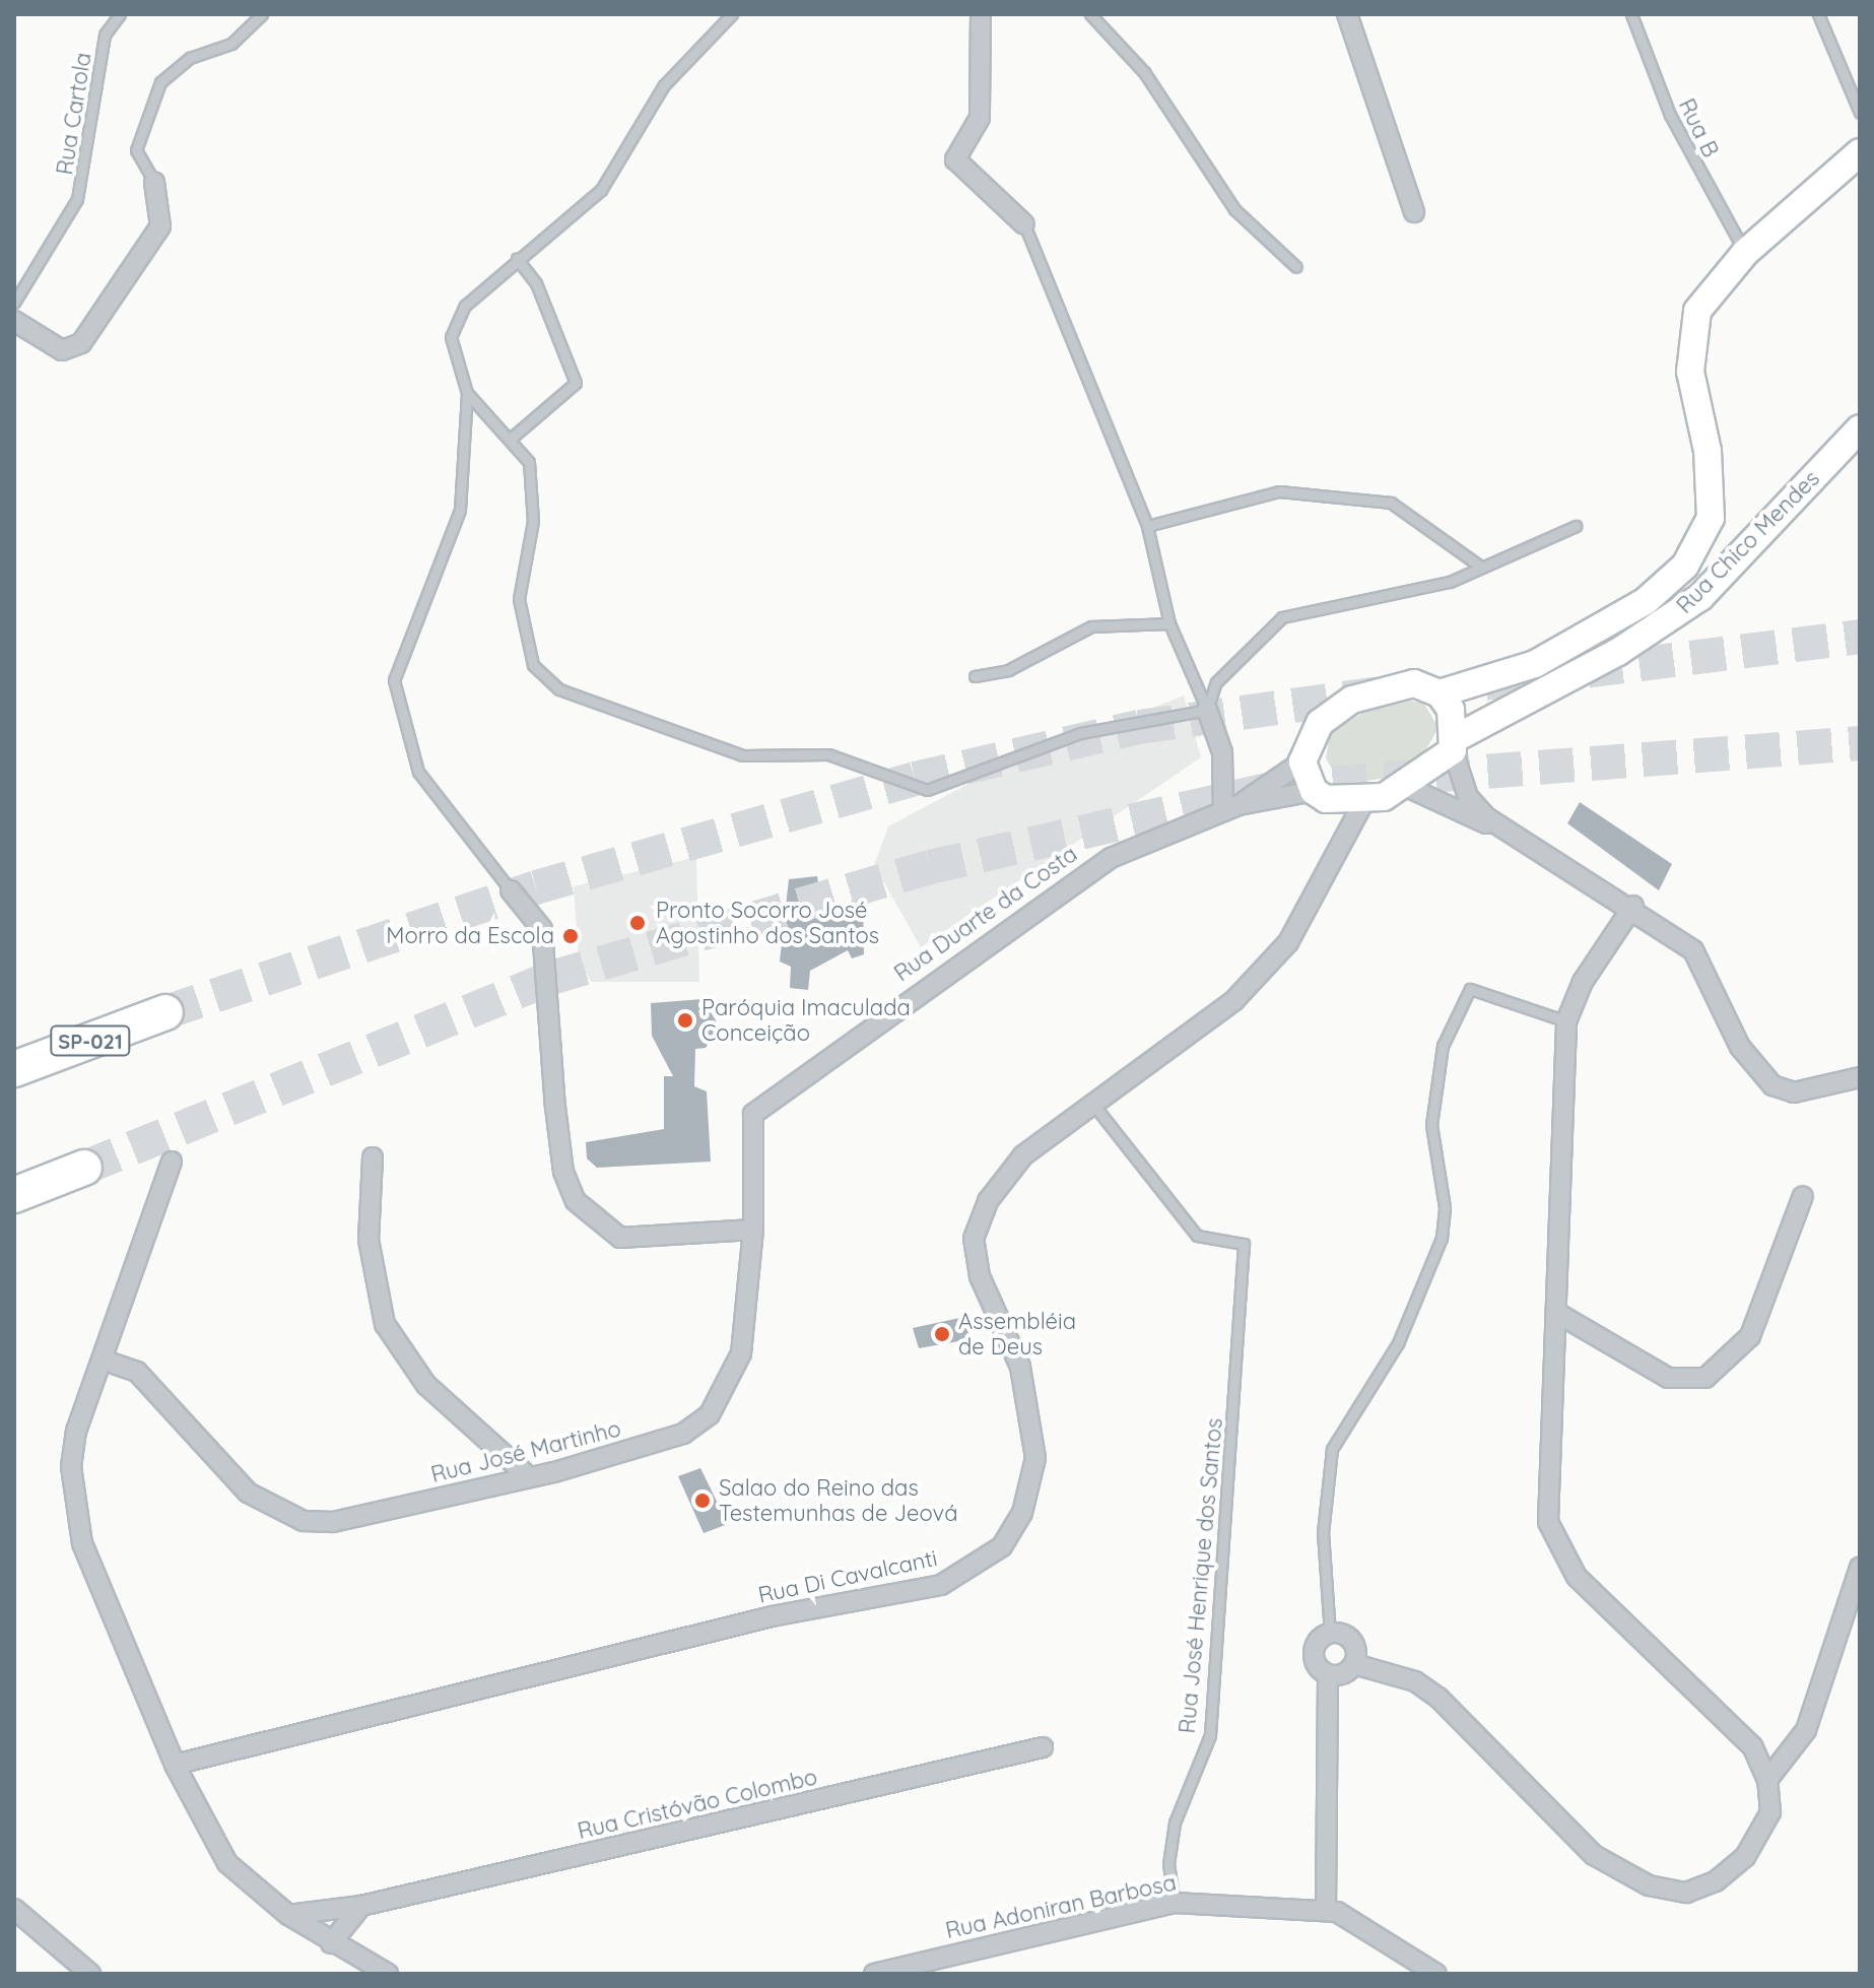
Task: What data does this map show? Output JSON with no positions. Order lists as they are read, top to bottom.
{
  "streets": {
    "highway": ["SP-021"],
    "street": [
      "Rua Chico Mendes",
      "Rua Duarte da Costa",
      "Rua José Martinho",
      "Rua Di Cavalcanti",
      "Rua Cristóvão Colombo",
      "Rua Adoniran Barbosa"
    ],
    "lane": ["Rua Cartola", "Rua B", "Rua José Henrique dos Santos"]
  },
  "crossings": [
    ["Rua B", "Rua Chico Mendes"],
    ["Rua Chico Mendes", "Rua Duarte da Costa"],
    ["Rua Chico Mendes", "Rua Di Cavalcanti"],
    ["Rua Duarte da Costa", "Rua José Martinho"],
    ["Rua Duarte da Costa", "Rua Di Cavalcanti"],
    ["Rua José Henrique dos Santos", "Rua Di Cavalcanti"],
    ["Rua José Henrique dos Santos", "Rua Adoniran Barbosa"]
  ],
  "places": [
    "Pronto Socorro José Agostinho dos Santos",
    "Morro da Escola",
    "Paróquia Imaculada Conceição",
    "Assembléia de Deus",
    "Salao do Reino das Testemunhas de Jeová"
  ]
}
